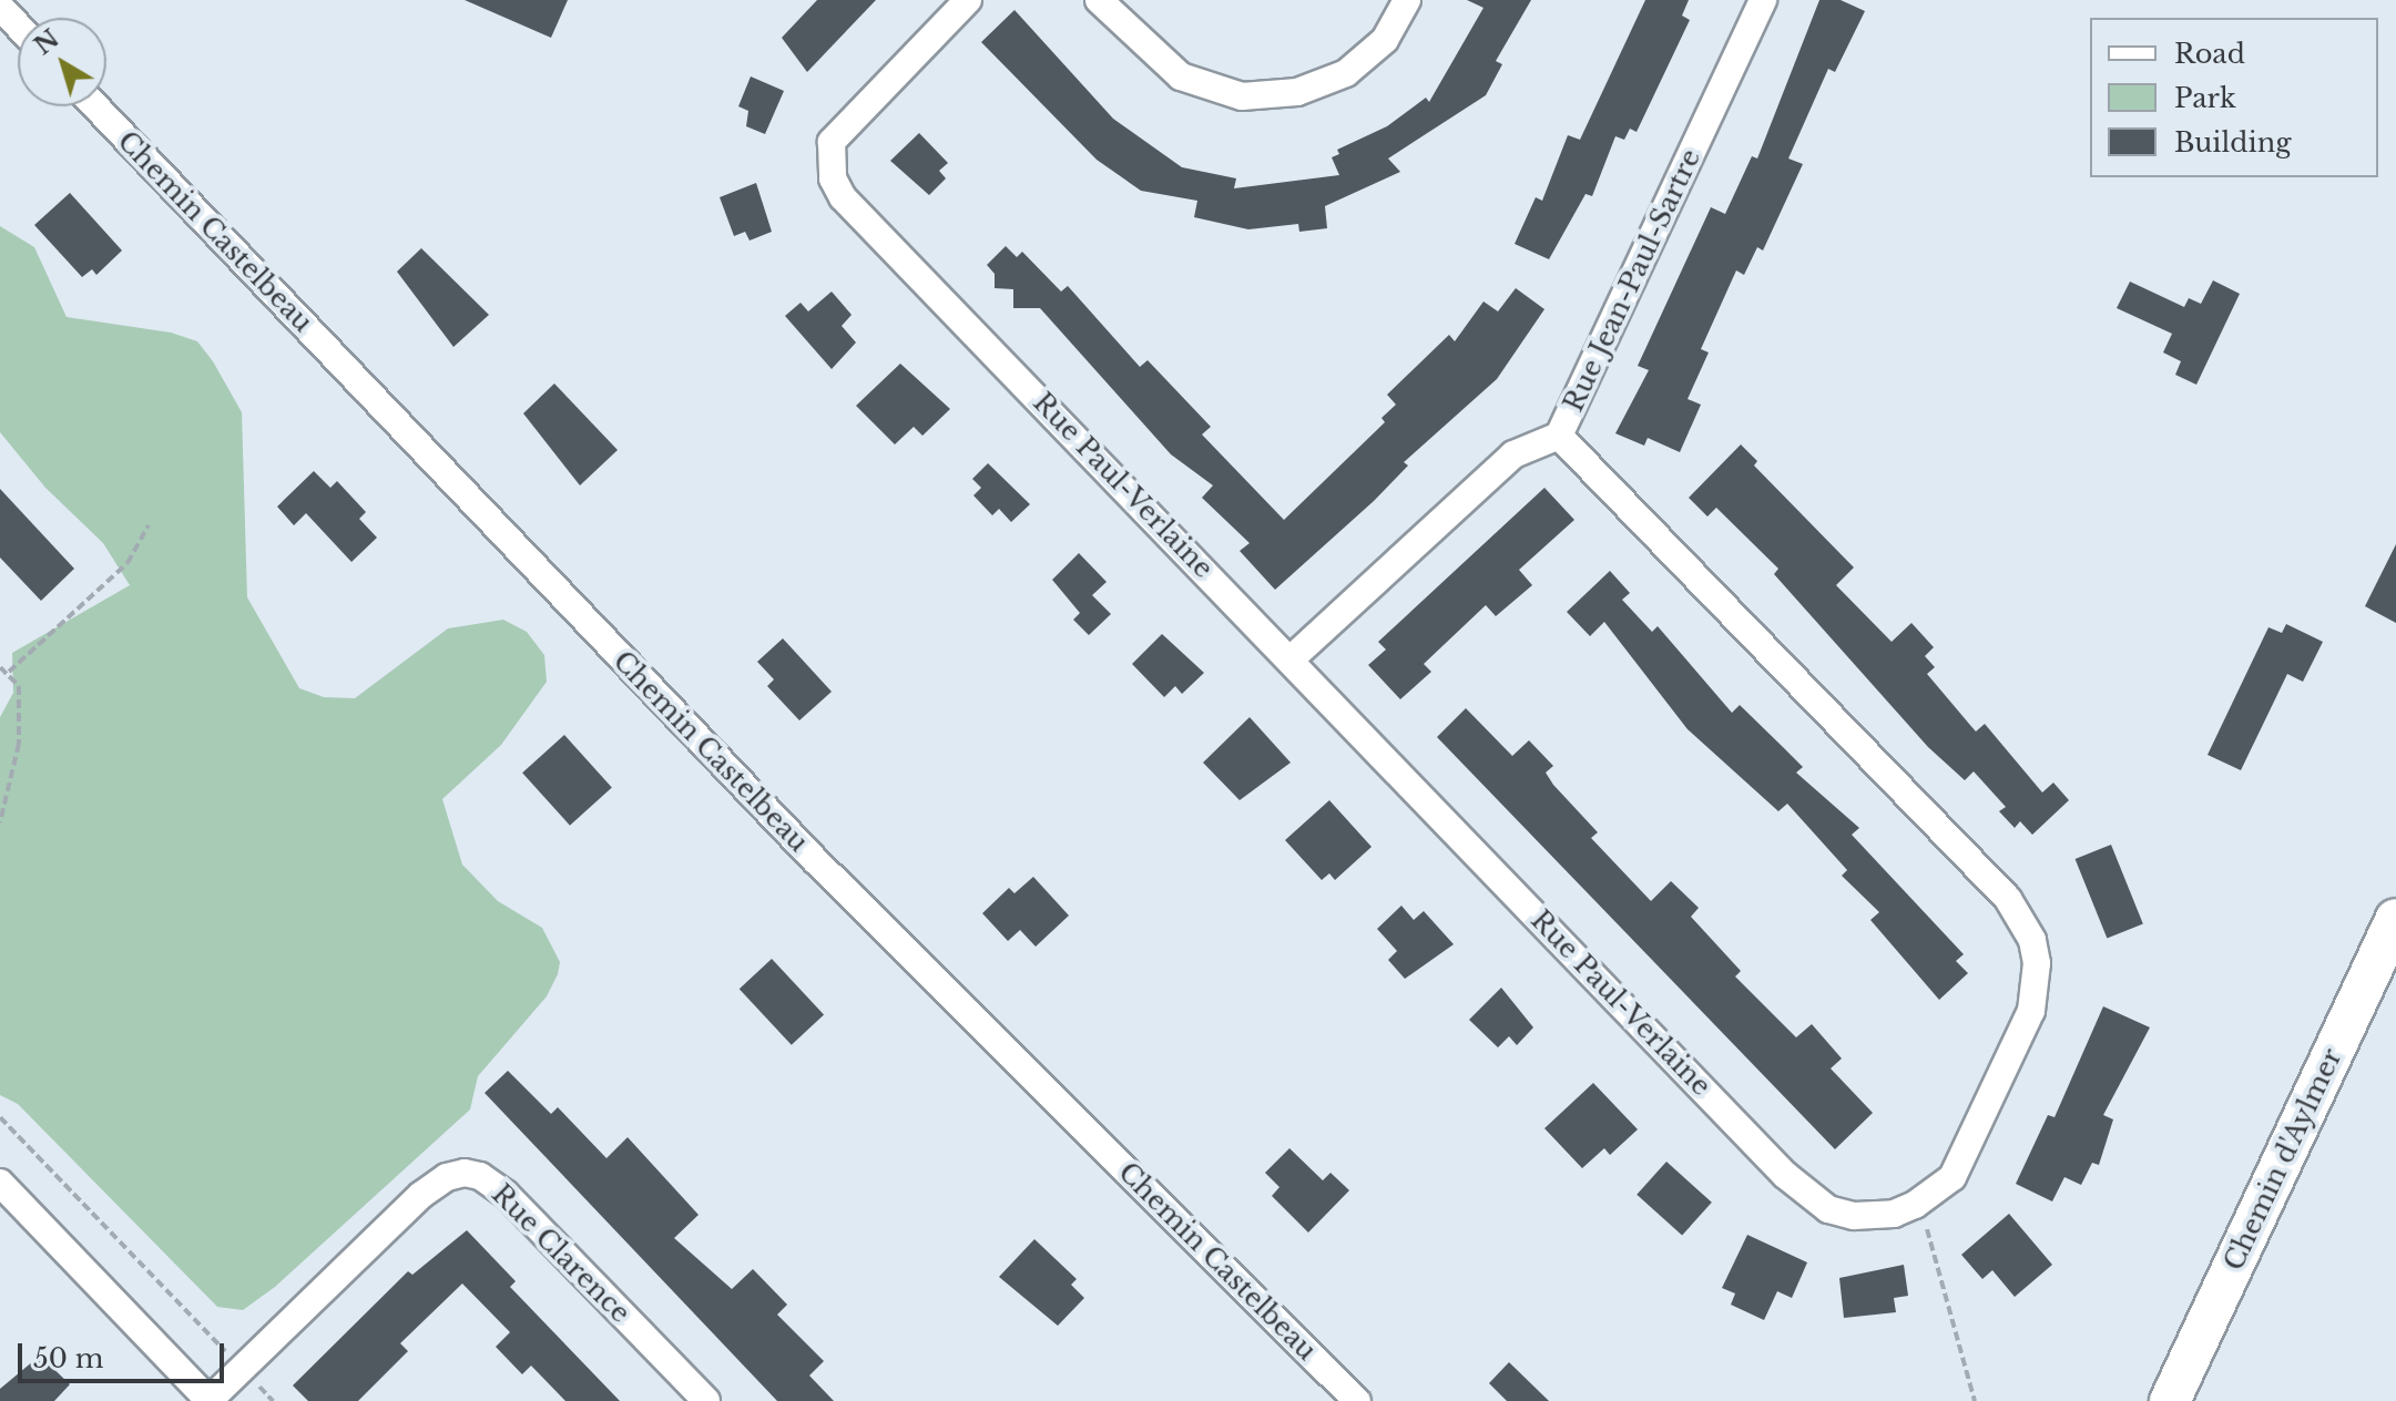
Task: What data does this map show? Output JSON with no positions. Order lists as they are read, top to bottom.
{
  "streets": {
    "main road": ["Chemin d'Aylmer"],
    "street": [
      "Chemin Castelbeau",
      "Rue Jean-Paul-Sartre",
      "Rue Paul-Verlaine",
      "Rue Clarence"
    ]
  },
  "crossings": [
    ["Rue Jean-Paul-Sartre", "Rue Paul-Verlaine"]
  ],
  "legend": ["Road", "Park", "Building"],
  "scale_bar": "50 m",
  "north": "top left"
}
